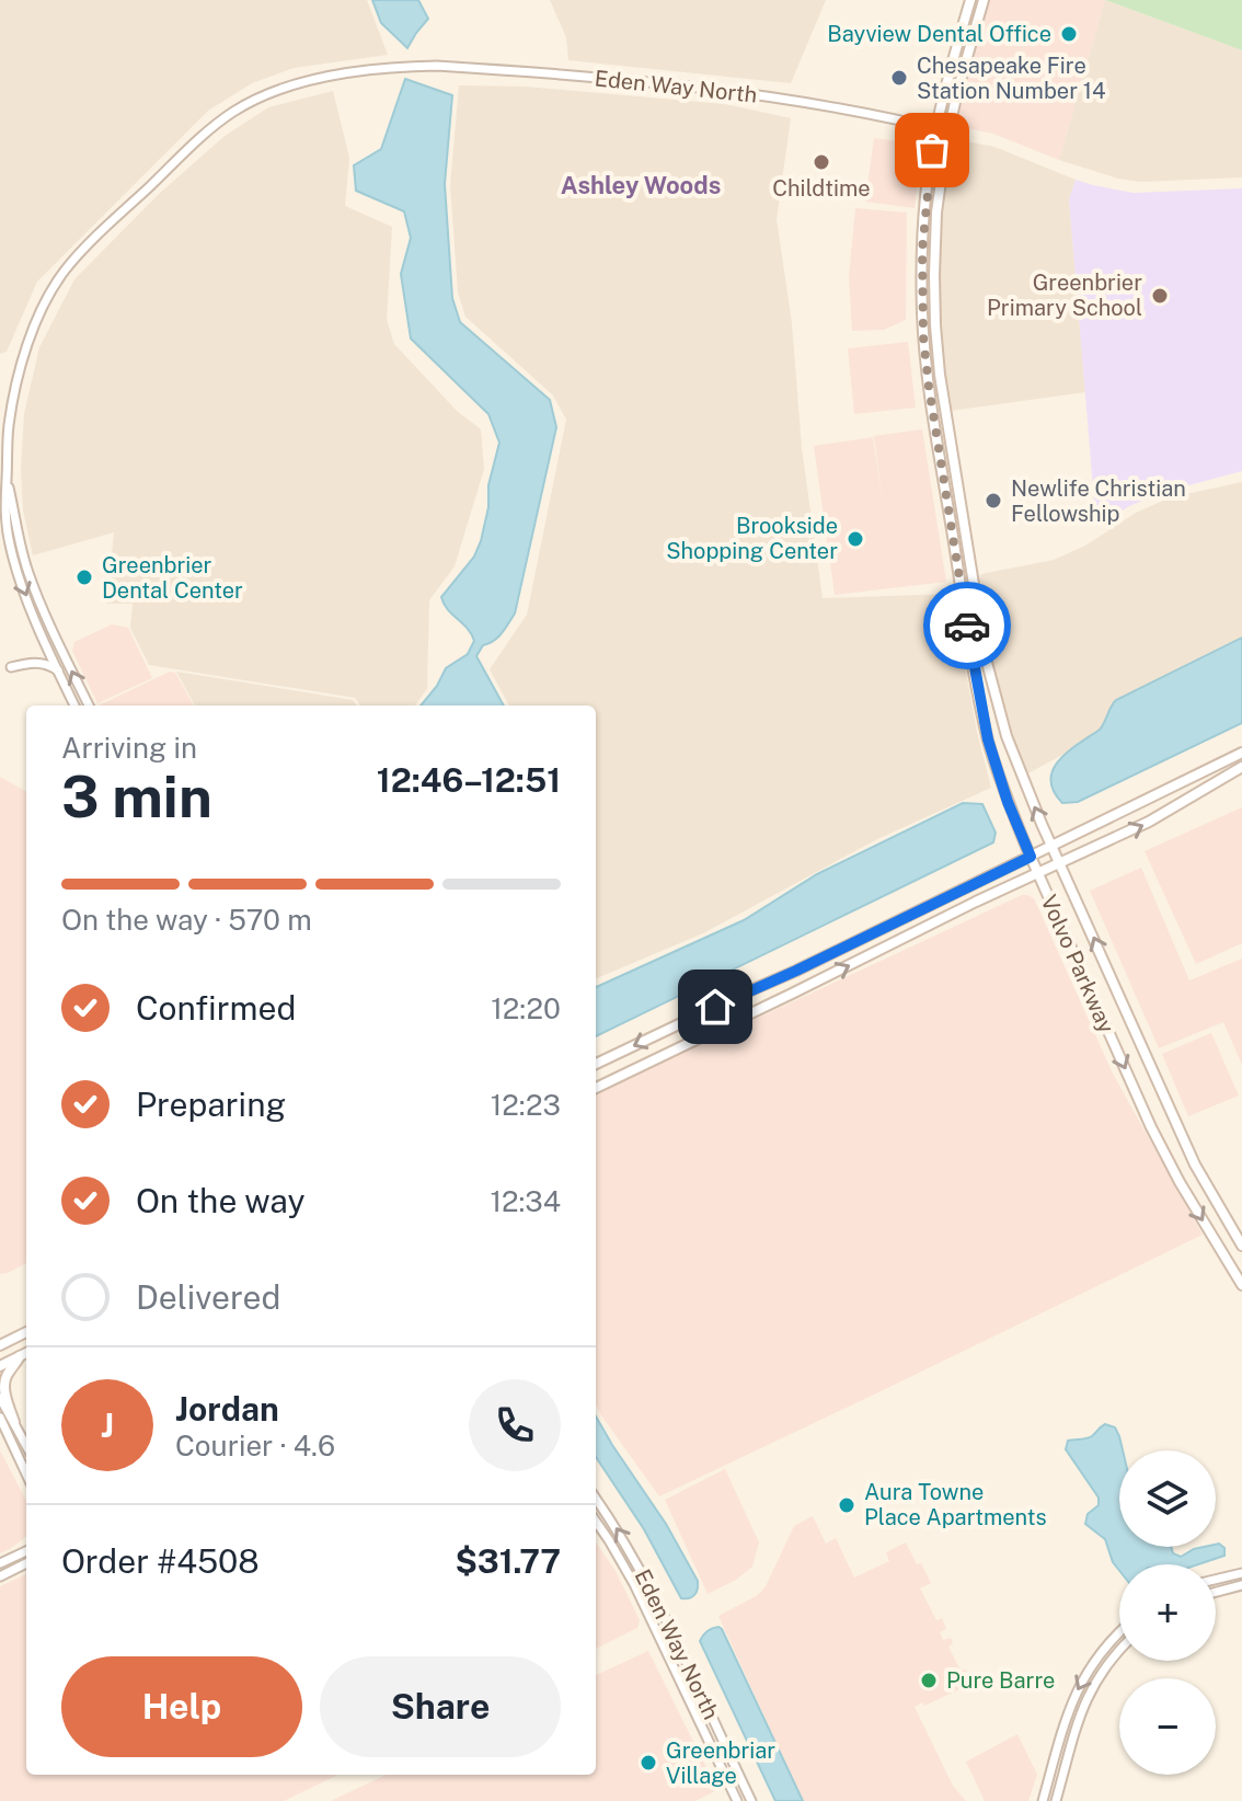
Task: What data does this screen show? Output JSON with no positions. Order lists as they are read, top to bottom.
{
  "streets": {
    "main road": ["Volvo Parkway"],
    "street": ["Eden Way North"]
  },
  "crossings": [
    ["Eden Way North", "Volvo Parkway"]
  ],
  "districts": ["Ashley Woods"],
  "places": [
    "Bayview Dental Office",
    "Chesapeake Fire Station Number 14",
    "Childtime",
    "Greenbrier Primary School",
    "Newlife Christian Fellowship",
    "Brookside Shopping Center",
    "Greenbrier Dental Center",
    "Aura Towne Place Apartments",
    "Pure Barre",
    "Greenbriar Village"
  ],
  "page": {
    "heading": ["3 min", "Arriving in", "12:46–12:51"],
    "panel": [
      "Jordan",
      "Courier · 4.6",
      "Order #4508",
      "$31.77"
    ],
    "bar": "On the way · 570 m",
    "list": [
      ["Confirmed", "12:20"],
      ["Preparing", "12:23"],
      ["On the way", "12:34"],
      "Delivered"
    ],
    "round": "J",
    "map_buttons": ["+", "−"],
    "buttons": ["Help", "Share"]
  }
}
